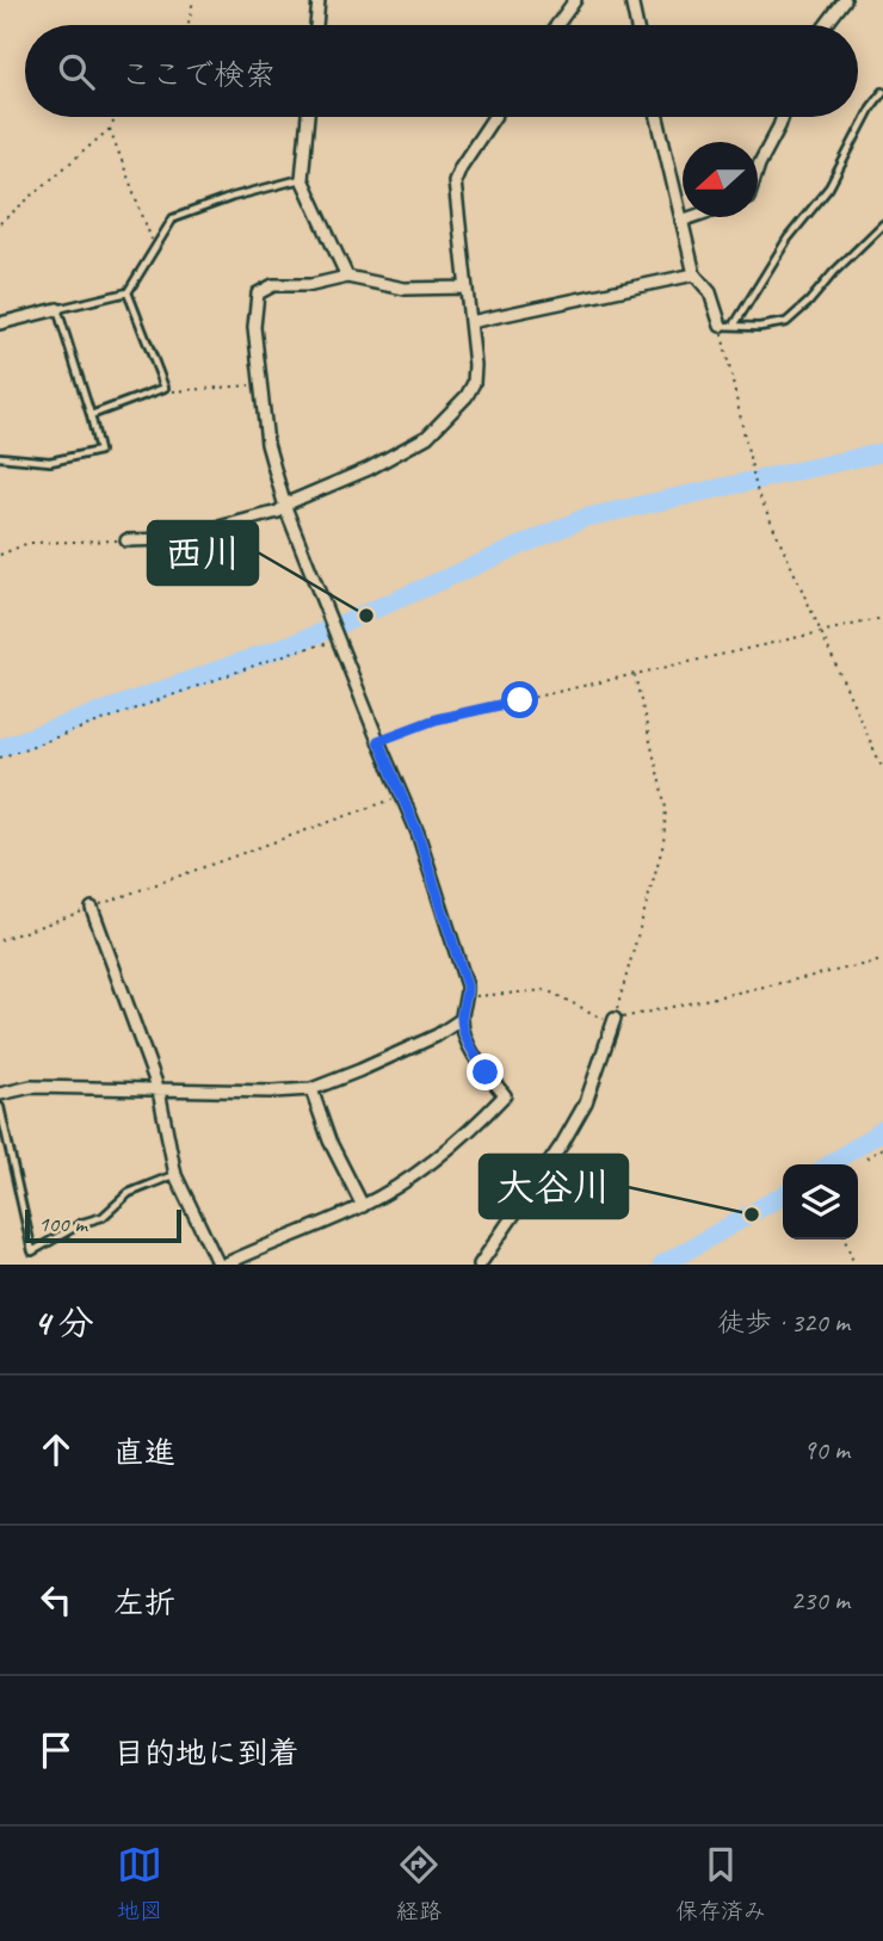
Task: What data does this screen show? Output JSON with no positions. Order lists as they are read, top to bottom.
{
  "places": ["西川", "大谷川"],
  "scale_bar": "100 m",
  "north": "left",
  "page": {
    "search": "ここで検索",
    "scale": "100 m",
    "heading": ["4 分", "徒歩 · 320 m"],
    "list": [
      ["直進", "90 m"],
      ["左折", "230 m"],
      "目的地に到着"
    ],
    "nav": ["地図", "経路", "保存済み"]
  }
}
